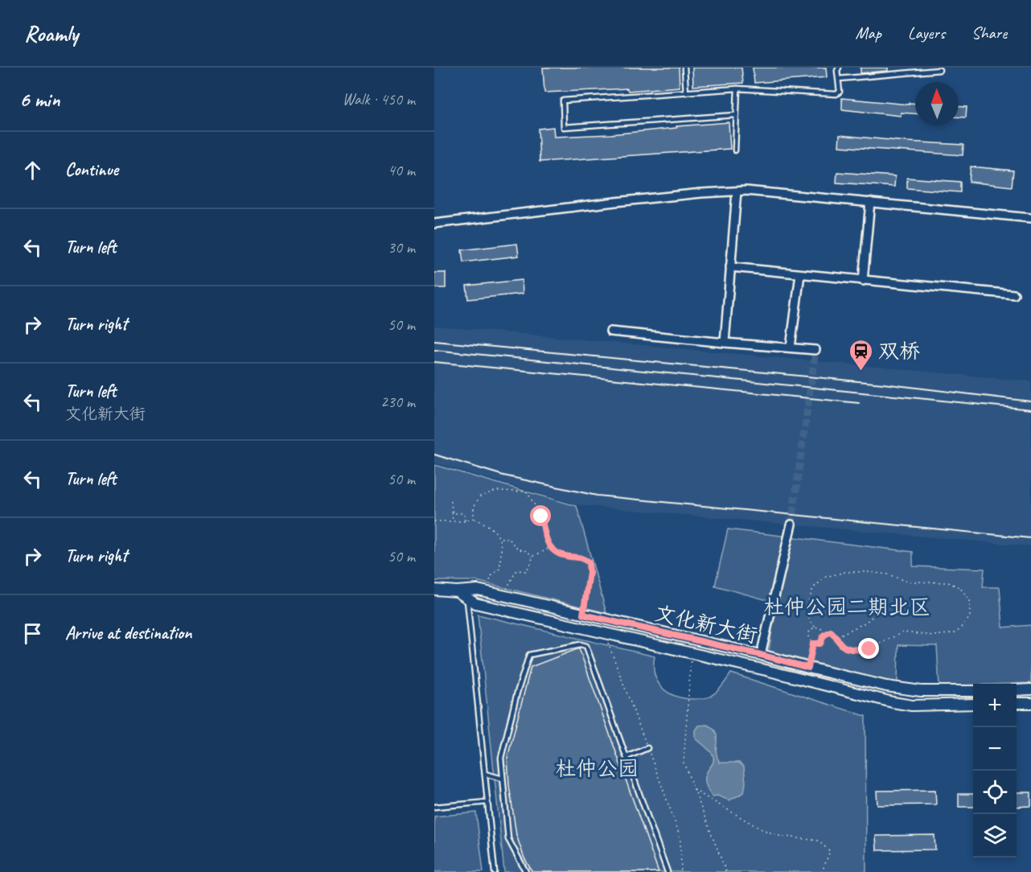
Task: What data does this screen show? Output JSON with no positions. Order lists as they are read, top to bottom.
{
  "streets": {
    "street": ["文化新大街"]
  },
  "parks": ["杜仲公园二期北区", "杜仲公园"],
  "places": {
    "station": ["双桥"]
  },
  "north": "top",
  "page": {
    "header": "Roamly",
    "nav": ["Map", "Layers", "Share"],
    "heading": ["6 min", "Walk · 450 m"],
    "list": [
      ["Continue", "40 m"],
      ["Turn left", "30 m"],
      ["Turn right", "50 m"],
      ["Turn left", "文化新大街", "230 m"],
      ["Turn left", "50 m"],
      ["Turn right", "50 m"],
      "Arrive at destination"
    ],
    "map_buttons": ["+", "−"]
  }
}
